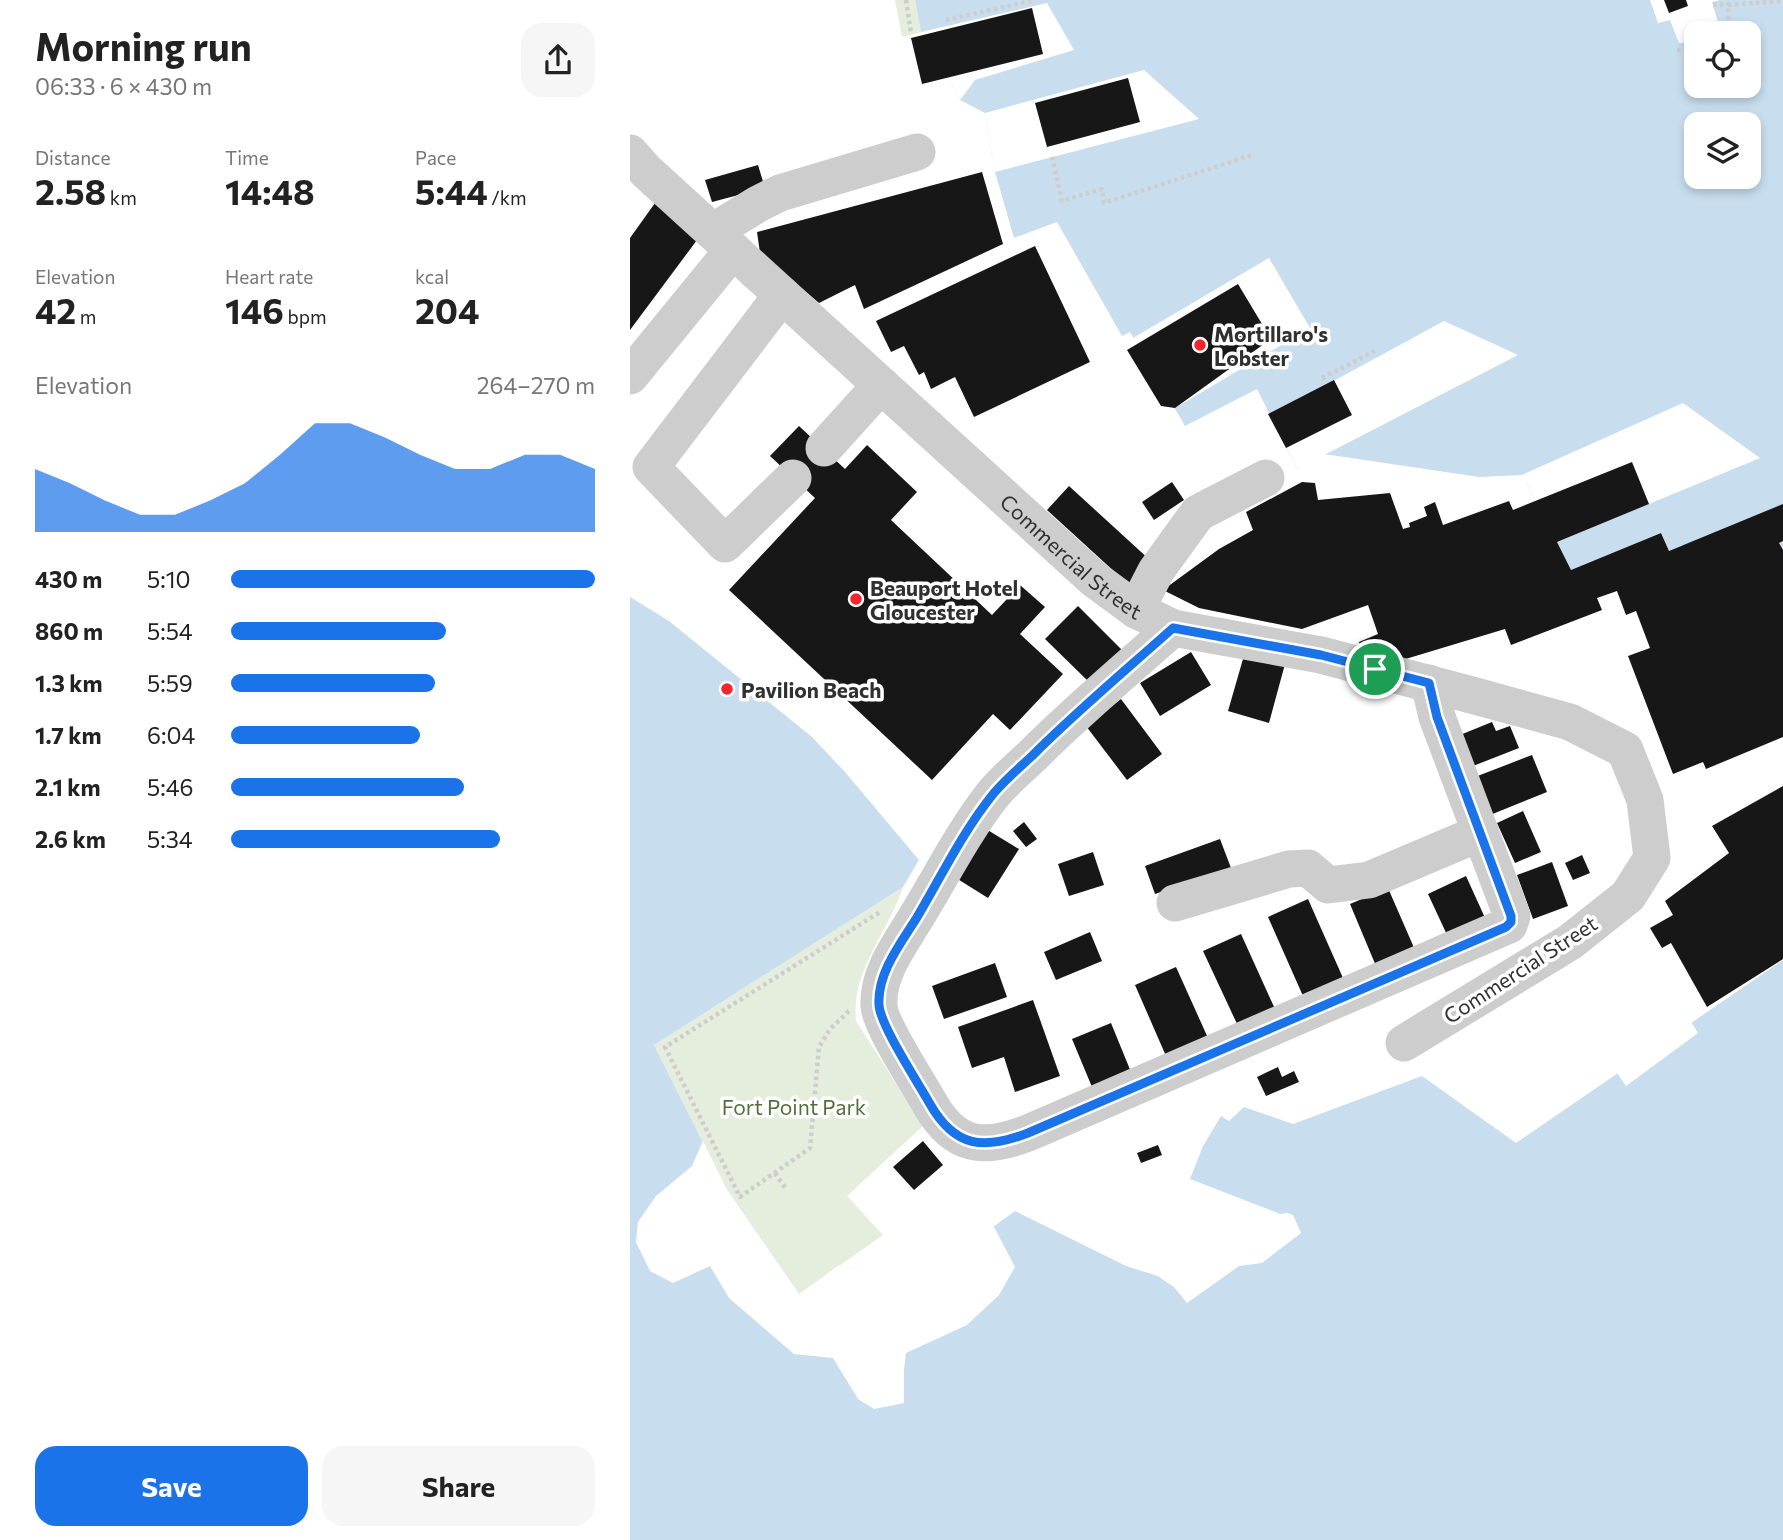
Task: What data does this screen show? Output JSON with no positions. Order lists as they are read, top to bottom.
{
  "streets": {
    "street": ["Commercial Street"]
  },
  "parks": ["Fort Point Park"],
  "places": ["Mortillaro's Lobster", "Beauport Hotel Gloucester", "Pavilion Beach"],
  "page": {
    "heading": ["Morning run", "06:33 · 6 × 430 m"],
    "stats": [
      ["Distance", "2.58 km"],
      ["Time", "14:48"],
      ["Pace", "5:44 /km"],
      ["Elevation", "42 m"],
      ["Heart rate", "146 bpm"],
      ["kcal", "204"]
    ],
    "chart": ["Elevation", "264–270 m"],
    "list": [
      {
        "name": "430 m",
        "note": "5:10"
      },
      {
        "name": "860 m",
        "note": "5:54"
      },
      {
        "name": "1.3 km",
        "note": "5:59"
      },
      {
        "name": "1.7 km",
        "note": "6:04"
      },
      {
        "name": "2.1 km",
        "note": "5:46"
      },
      {
        "name": "2.6 km",
        "note": "5:34"
      }
    ],
    "buttons": ["Save", "Share"]
  }
}
